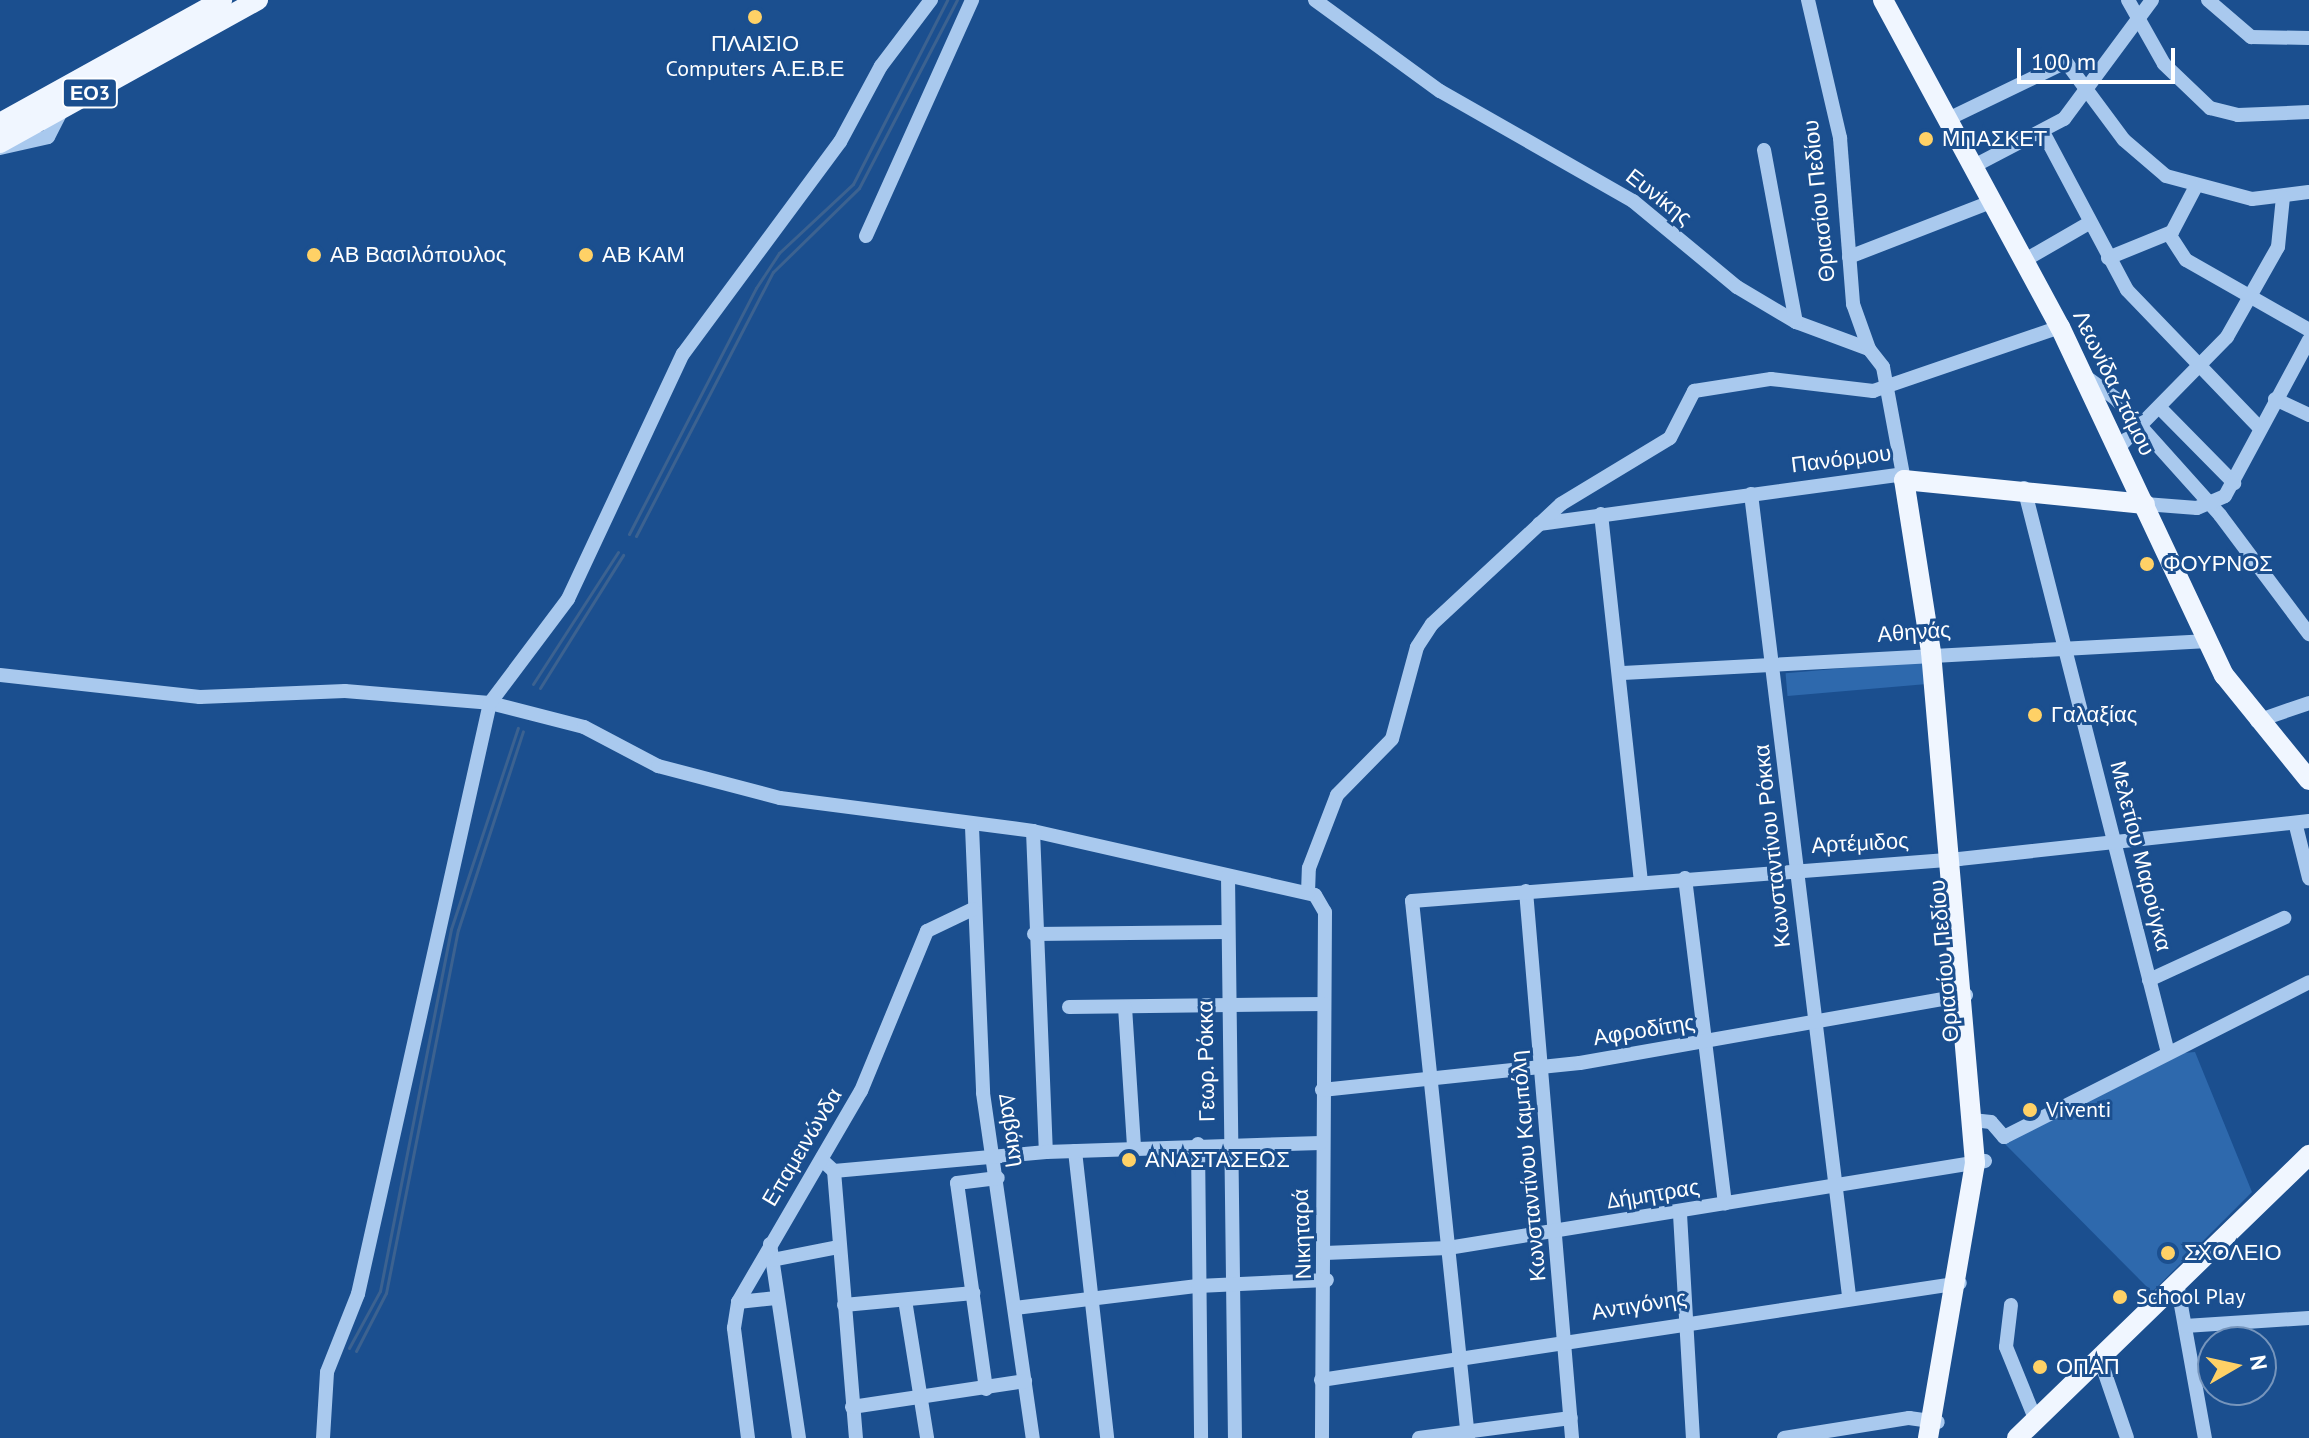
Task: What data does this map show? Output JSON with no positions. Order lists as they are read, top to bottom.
{
  "streets": {
    "main road": [
      "ΕΟ3",
      "Θριασίου Πεδίου",
      "Λεωνίδα Στάμου",
      "Πανόρμου"
    ],
    "street": [
      "Ευνίκης",
      "Αθηνάς",
      "Αρτέμιδος",
      "Κωνσταντίνου Ρόκκα",
      "Μελετίου Μαρούγκα",
      "Αφροδίτης",
      "Γεωρ. Ρόκκα",
      "Δαβάκη",
      "Επαμεινώνδα",
      "Κωνσταντίνου Καμπόλη",
      "Δήμητρας",
      "Νικηταρά",
      "Αντιγόνης"
    ]
  },
  "crossings": [
    ["Ευνίκης", "Θριασίου Πεδίου"],
    ["Θριασίου Πεδίου", "Πανόρμου"],
    ["Θριασίου Πεδίου", "Αθηνάς"],
    ["Θριασίου Πεδίου", "Αρτέμιδος"],
    ["Θριασίου Πεδίου", "Αφροδίτης"],
    ["Θριασίου Πεδίου", "Δήμητρας"],
    ["Θριασίου Πεδίου", "Αντιγόνης"],
    ["Λεωνίδα Στάμου", "Πανόρμου"],
    ["Λεωνίδα Στάμου", "Αθηνάς"],
    ["Πανόρμου", "Κωνσταντίνου Ρόκκα"],
    ["Πανόρμου", "Μελετίου Μαρούγκα"],
    ["Αθηνάς", "Κωνσταντίνου Ρόκκα"],
    ["Αθηνάς", "Μελετίου Μαρούγκα"],
    ["Αρτέμιδος", "Κωνσταντίνου Ρόκκα"],
    ["Αρτέμιδος", "Μελετίου Μαρούγκα"],
    ["Αρτέμιδος", "Αφροδίτης"],
    ["Αρτέμιδος", "Κωνσταντίνου Καμπόλη"],
    ["Κωνσταντίνου Ρόκκα", "Αφροδίτης"],
    ["Κωνσταντίνου Ρόκκα", "Δήμητρας"],
    ["Κωνσταντίνου Ρόκκα", "Αντιγόνης"],
    ["Αφροδίτης", "Κωνσταντίνου Καμπόλη"],
    ["Αφροδίτης", "Νικηταρά"],
    ["Δαβάκη", "Επαμεινώνδα"],
    ["Κωνσταντίνου Καμπόλη", "Δήμητρας"],
    ["Κωνσταντίνου Καμπόλη", "Αντιγόνης"],
    ["Δήμητρας", "Νικηταρά"],
    ["Νικηταρά", "Αντιγόνης"]
  ],
  "places": [
    "ΠΛΑΙΣΙΟ Computers Α.Ε.Β.Ε",
    "ΜΠΑΣΚΕΤ",
    "ΑΒ Βασιλόπουλος",
    "ΑΒ ΚΑΜ",
    "ΦΟΥΡΝΟΣ",
    "Γαλαξίας",
    "Viventi",
    "ΑΝΑΣΤΑΣΕΩΣ",
    "ΣΧΟΛΕΙΟ",
    "School Play",
    "ΟΠΑΠ"
  ],
  "scale_bar": "100 m",
  "north": "right"
}
